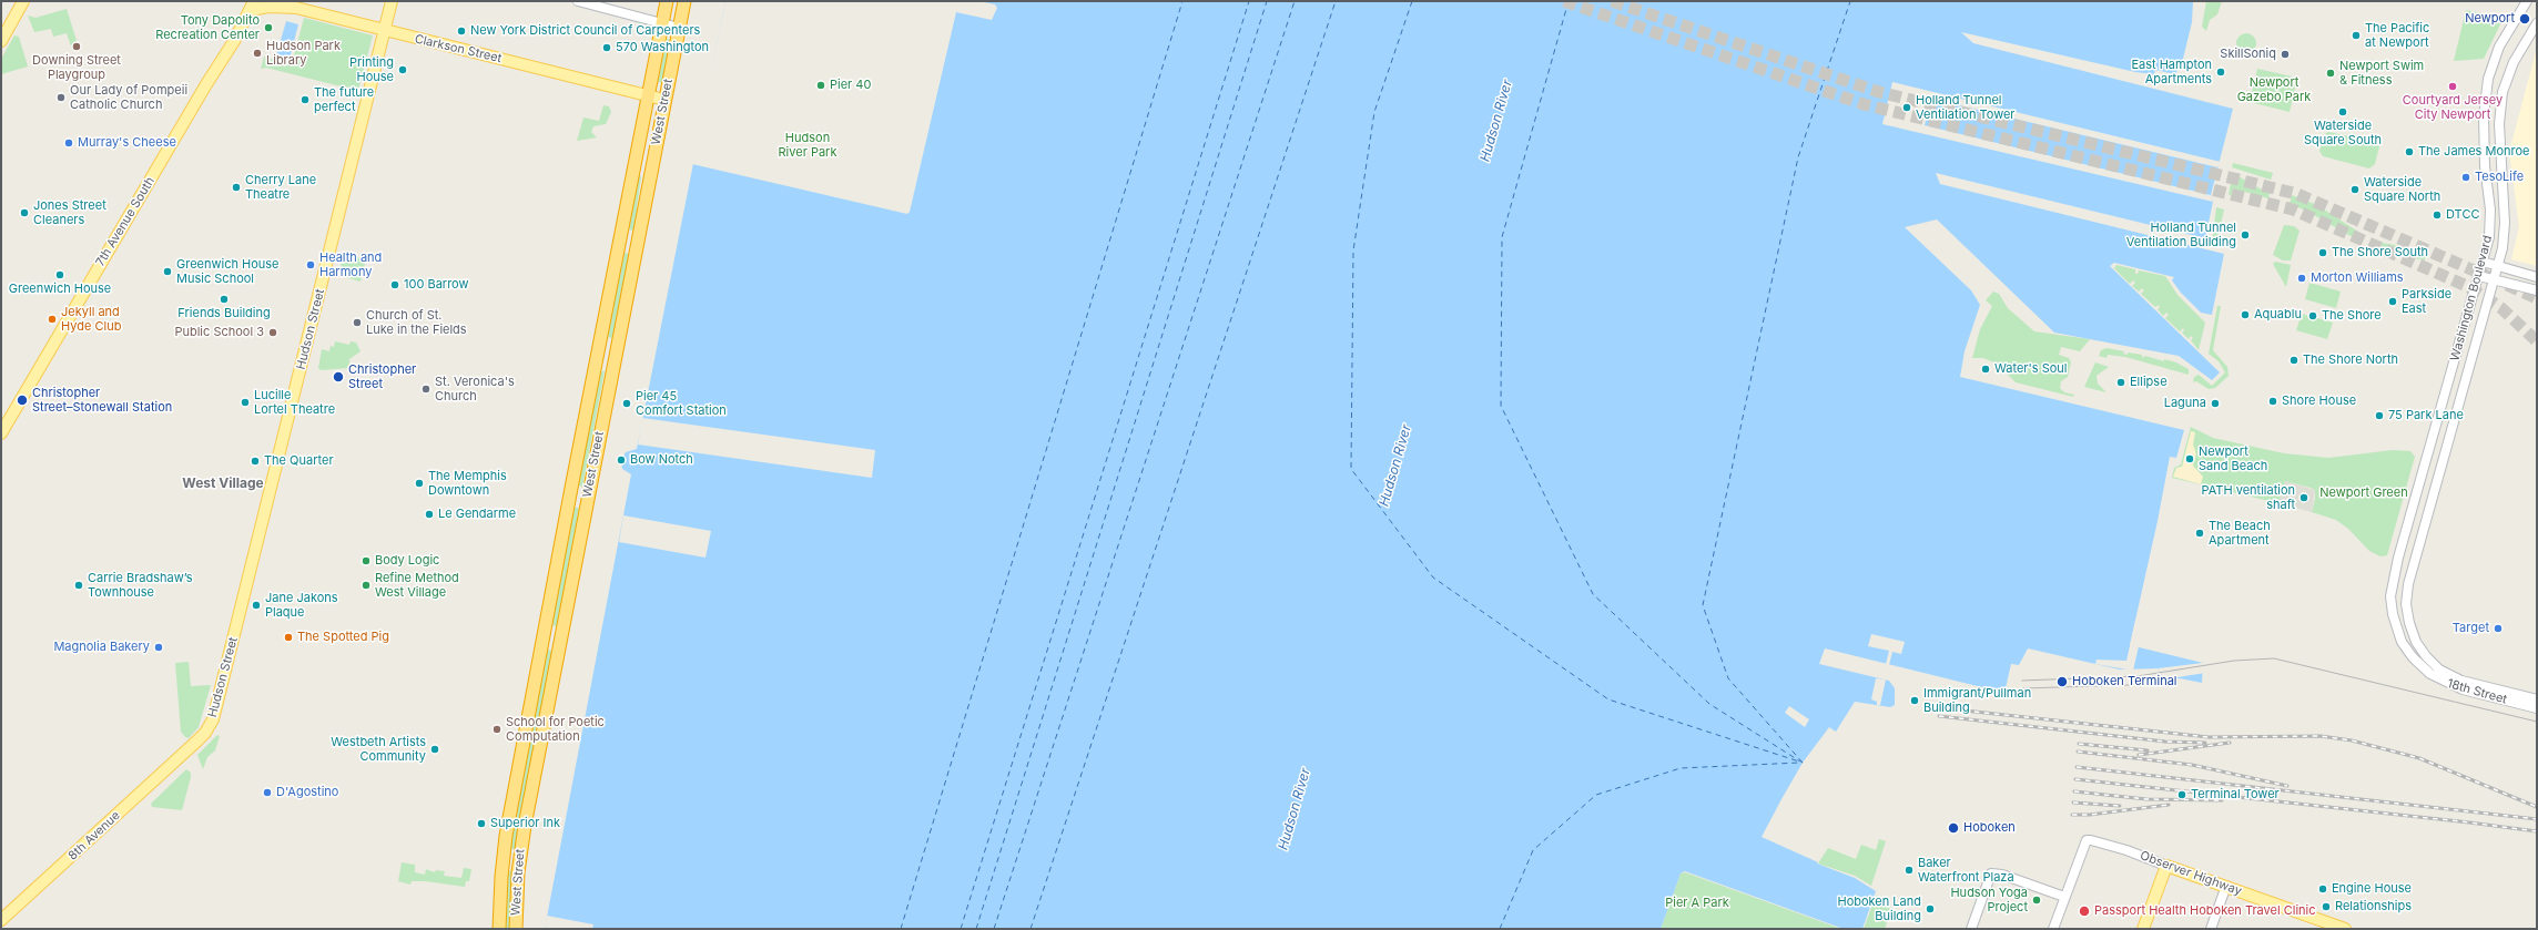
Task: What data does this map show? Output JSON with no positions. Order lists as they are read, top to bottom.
{
  "streets": {
    "highway": ["West Street"],
    "main road": [
      "Clarkson Street",
      "7th Avenue South",
      "Hudson Street",
      "8th Avenue",
      "Observer Highway"
    ],
    "street": ["Washington Boulevard", "18th Street"]
  },
  "crossings": [
    ["Clarkson Street", "West Street"],
    ["Clarkson Street", "7th Avenue South"],
    ["Clarkson Street", "Hudson Street"],
    ["Washington Boulevard", "18th Street"],
    ["Hudson Street", "8th Avenue"]
  ],
  "districts": ["West Village"],
  "water": ["Hudson River"],
  "parks": [
    "Newport Gazebo Park",
    "Hudson River Park",
    "Newport Green",
    "Pier A Park"
  ],
  "places": [
    "Newport",
    "Tony Dapolito Recreation Center",
    "New York District Council of Carpenters",
    "The Pacific at Newport",
    "Downing Street Playgroup",
    "570 Washington",
    "Hudson Park Library",
    "SkillSoniq",
    "Printing House",
    "East Hampton Apartments",
    "Newport Swim & Fitness",
    "Pier 40",
    "Courtyard Jersey City Newport",
    "Our Lady of Pompeii Catholic Church",
    "The future perfect",
    "Holland Tunnel Ventilation Tower",
    "Waterside Square South",
    "Murray's Cheese",
    "The James Monroe",
    "TesoLife",
    "Cherry Lane Theatre",
    "Waterside Square North",
    "Jones Street Cleaners",
    "DTCC",
    "Holland Tunnel Ventilation Building",
    "The Shore South",
    "Health and Harmony",
    "Greenwich House Music School",
    "Greenwich House",
    "Morton Williams",
    "100 Barrow",
    "Friends Building",
    "Parkside East",
    "Aquablu",
    "The Shore",
    "Jekyll and Hyde Club",
    "Church of St. Luke in the Fields",
    "Public School 3",
    "The Shore North",
    "Water's Soul",
    "Christopher Street",
    "Ellipse",
    "St. Veronica's Church",
    "Christopher Street–Stonewall Station",
    "Shore House",
    "Lucille Lortel Theatre",
    "Pier 45 Comfort Station",
    "Laguna",
    "75 Park Lane",
    "Newport Sand Beach",
    "Bow Notch",
    "The Quarter",
    "The Memphis Downtown",
    "PATH ventilation shaft",
    "Le Gendarme",
    "The Beach Apartment",
    "Body Logic",
    "Carrie Bradshaw’s Townhouse",
    "Refine Method West Village",
    "Jane Jakons Plaque",
    "Target",
    "The Spotted Pig",
    "Magnolia Bakery",
    "Hoboken Terminal",
    "Immigrant/Pullman Building",
    "School for Poetic Computation",
    "Westbeth Artists Community",
    "D'Agostino",
    "Terminal Tower",
    "Superior Ink",
    "Hoboken",
    "Baker Waterfront Plaza",
    "Engine House",
    "Hudson Yoga Project",
    "Relationships",
    "Hoboken Land Building",
    "Passport Health Hoboken Travel Clinic"
  ]
}
